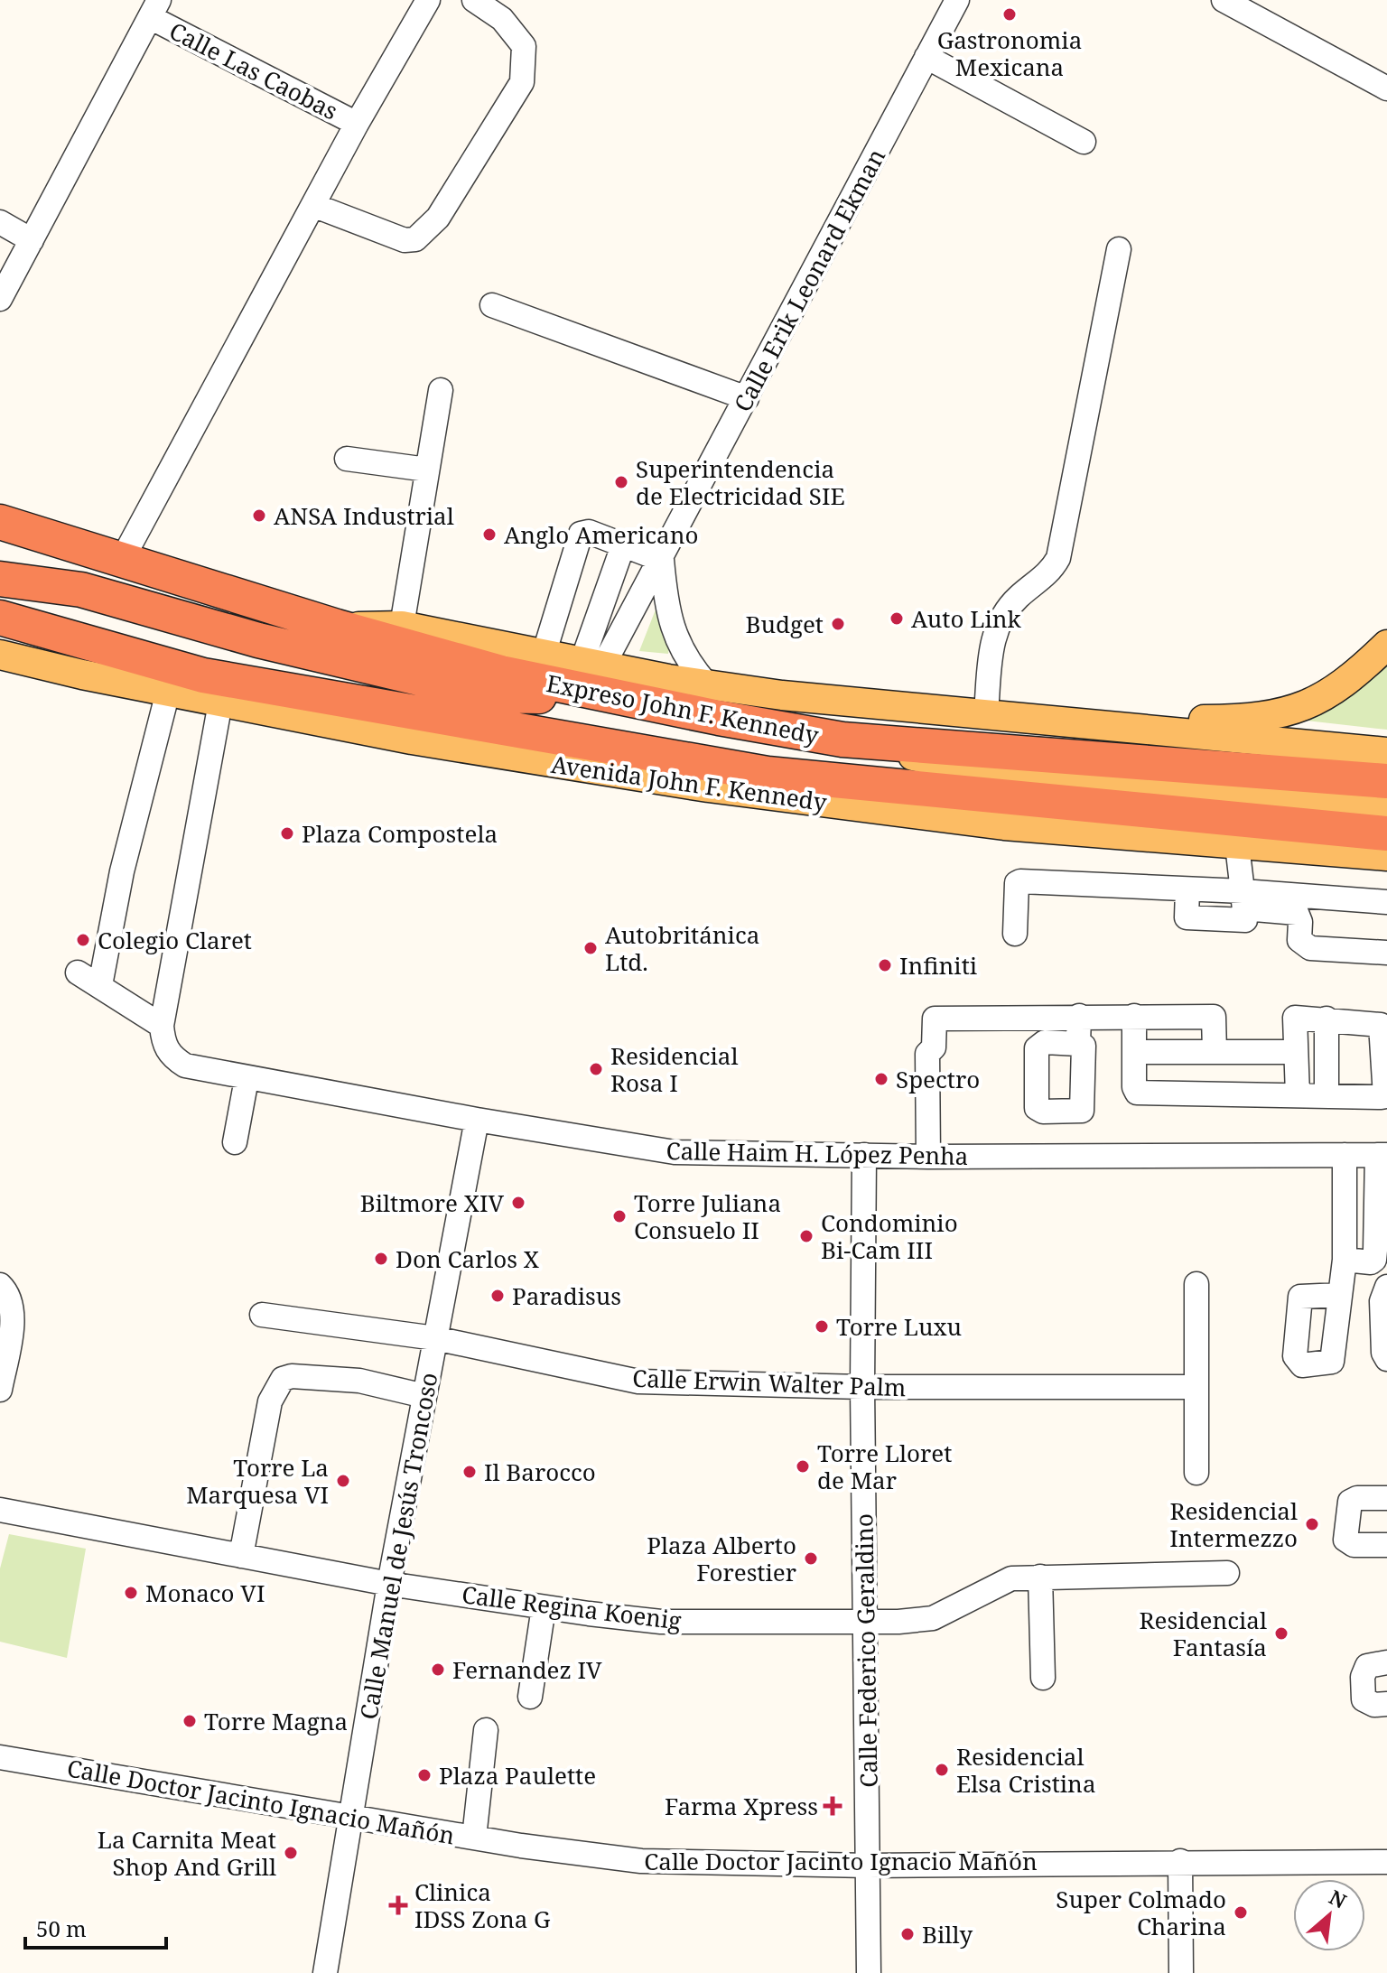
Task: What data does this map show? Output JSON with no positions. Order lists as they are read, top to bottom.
{
  "streets": {
    "highway": ["Expreso John F. Kennedy"],
    "main road": ["Avenida John F. Kennedy"],
    "street": [
      "Calle Las Caobas",
      "Calle Erik Leonard Ekman",
      "Calle Haim H. López Penha",
      "Calle Erwin Walter Palm",
      "Calle Manuel de Jesús Troncoso",
      "Calle Regina Koenig",
      "Calle Federico Geraldino",
      "Calle Doctor Jacinto Ignacio Mañón"
    ]
  },
  "crossings": [
    ["Expreso John F. Kennedy", "Avenida John F. Kennedy"],
    ["Calle Haim H. López Penha", "Calle Manuel de Jesús Troncoso"],
    ["Calle Haim H. López Penha", "Calle Federico Geraldino"],
    ["Calle Erwin Walter Palm", "Calle Manuel de Jesús Troncoso"],
    ["Calle Erwin Walter Palm", "Calle Federico Geraldino"],
    ["Calle Manuel de Jesús Troncoso", "Calle Regina Koenig"],
    ["Calle Manuel de Jesús Troncoso", "Calle Doctor Jacinto Ignacio Mañón"],
    ["Calle Regina Koenig", "Calle Federico Geraldino"],
    ["Calle Federico Geraldino", "Calle Doctor Jacinto Ignacio Mañón"]
  ],
  "places": {
    "other": [
      "Gastronomia Mexicana",
      "Superintendencia de Electricidad SIE",
      "ANSA Industrial",
      "Anglo Americano",
      "Auto Link",
      "Budget",
      "Plaza Compostela",
      "Colegio Claret",
      "Autobritánica Ltd.",
      "Infiniti",
      "Residencial Rosa I",
      "Spectro",
      "Biltmore XIV",
      "Torre Juliana Consuelo II",
      "Condominio Bi-Cam III",
      "Don Carlos X",
      "Paradisus",
      "Torre Luxu",
      "Torre Lloret de Mar",
      "Il Barocco",
      "Torre La Marquesa VI",
      "Residencial Intermezzo",
      "Plaza Alberto Forestier",
      "Monaco VI",
      "Residencial Fantasía",
      "Fernandez IV",
      "Torre Magna",
      "Residencial Elsa Cristina",
      "Plaza Paulette",
      "La Carnita Meat Shop And Grill",
      "Super Colmado Charina",
      "Billy"
    ],
    "health": ["Farma Xpress", "Clinica IDSS Zona G"]
  },
  "scale_bar": "50 m",
  "north": "top right"
}
